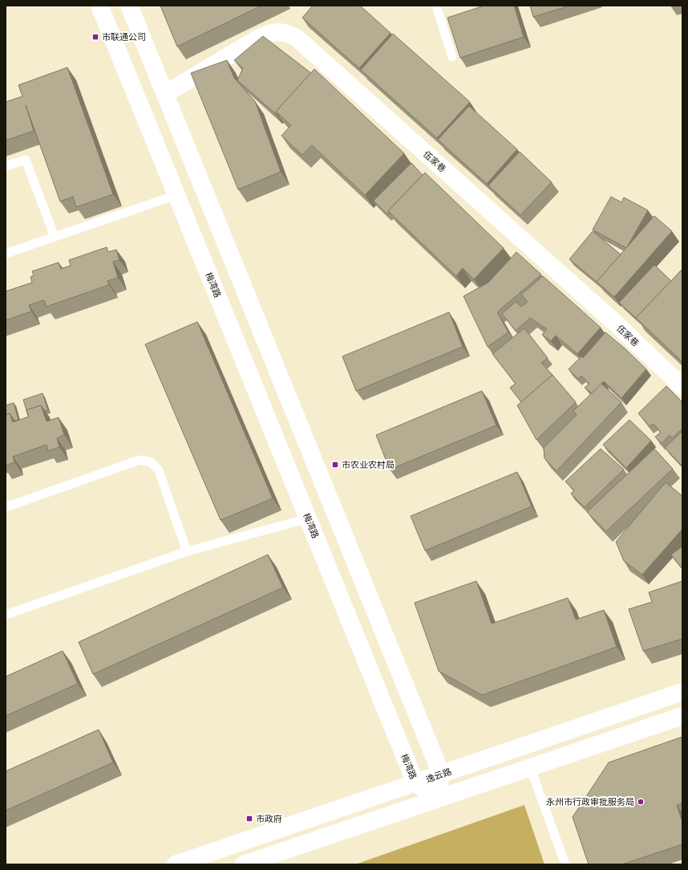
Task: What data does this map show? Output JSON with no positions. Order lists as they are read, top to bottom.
{
  "streets": {
    "street": ["伍家巷", "梅湾路", "逸云路"]
  },
  "crossings": [
    ["梅湾路", "逸云路"]
  ],
  "places": {
    "transit": ["市联通公司", "市农业农村局", "市政府"],
    "other": ["永州市行政审批服务局"]
  }
}
